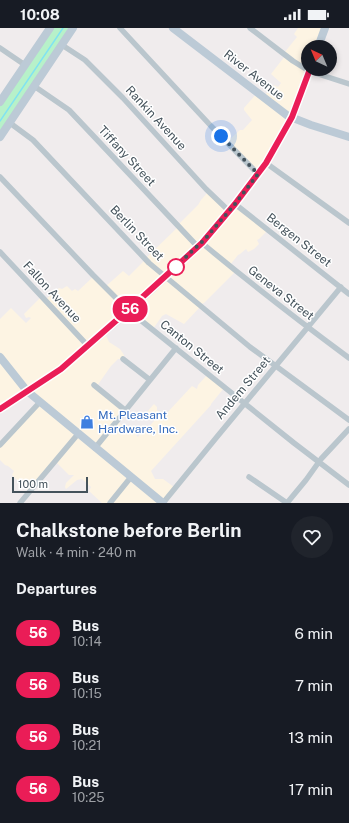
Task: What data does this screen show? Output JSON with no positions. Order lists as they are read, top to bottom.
{
  "streets": {
    "street": [
      "River Avenue",
      "Rankin Avenue",
      "Tiffany Street",
      "Berlin Street",
      "Bergen Street",
      "Fallon Avenue",
      "Geneva Street",
      "Canton Street",
      "Andem Street"
    ]
  },
  "crossings": [
    ["Tiffany Street", "Geneva Street"],
    ["Berlin Street", "Andem Street"],
    ["Bergen Street", "Andem Street"],
    ["Geneva Street", "Andem Street"],
    ["Canton Street", "Andem Street"]
  ],
  "places": {
    "shop": ["Mt. Pleasant Hardware, Inc."]
  },
  "lines": ["bus line 56"],
  "scale_bar": "100 m",
  "north": "top left",
  "page": {
    "status": "10:08",
    "on_map": "56",
    "scale": "100 m",
    "heading": [
      ["Chalkstone before Berlin", "Walk · 4 min · 240 m"],
      "Departures"
    ],
    "list": [
      {
        "mark": "56",
        "name": "Bus",
        "note": "10:14",
        "value": "6 min"
      },
      {
        "mark": "56",
        "name": "Bus",
        "note": "10:15",
        "value": "7 min"
      },
      {
        "mark": "56",
        "name": "Bus",
        "note": "10:21",
        "value": "13 min"
      },
      {
        "mark": "56",
        "name": "Bus",
        "note": "10:25",
        "value": "17 min"
      }
    ]
  }
}
